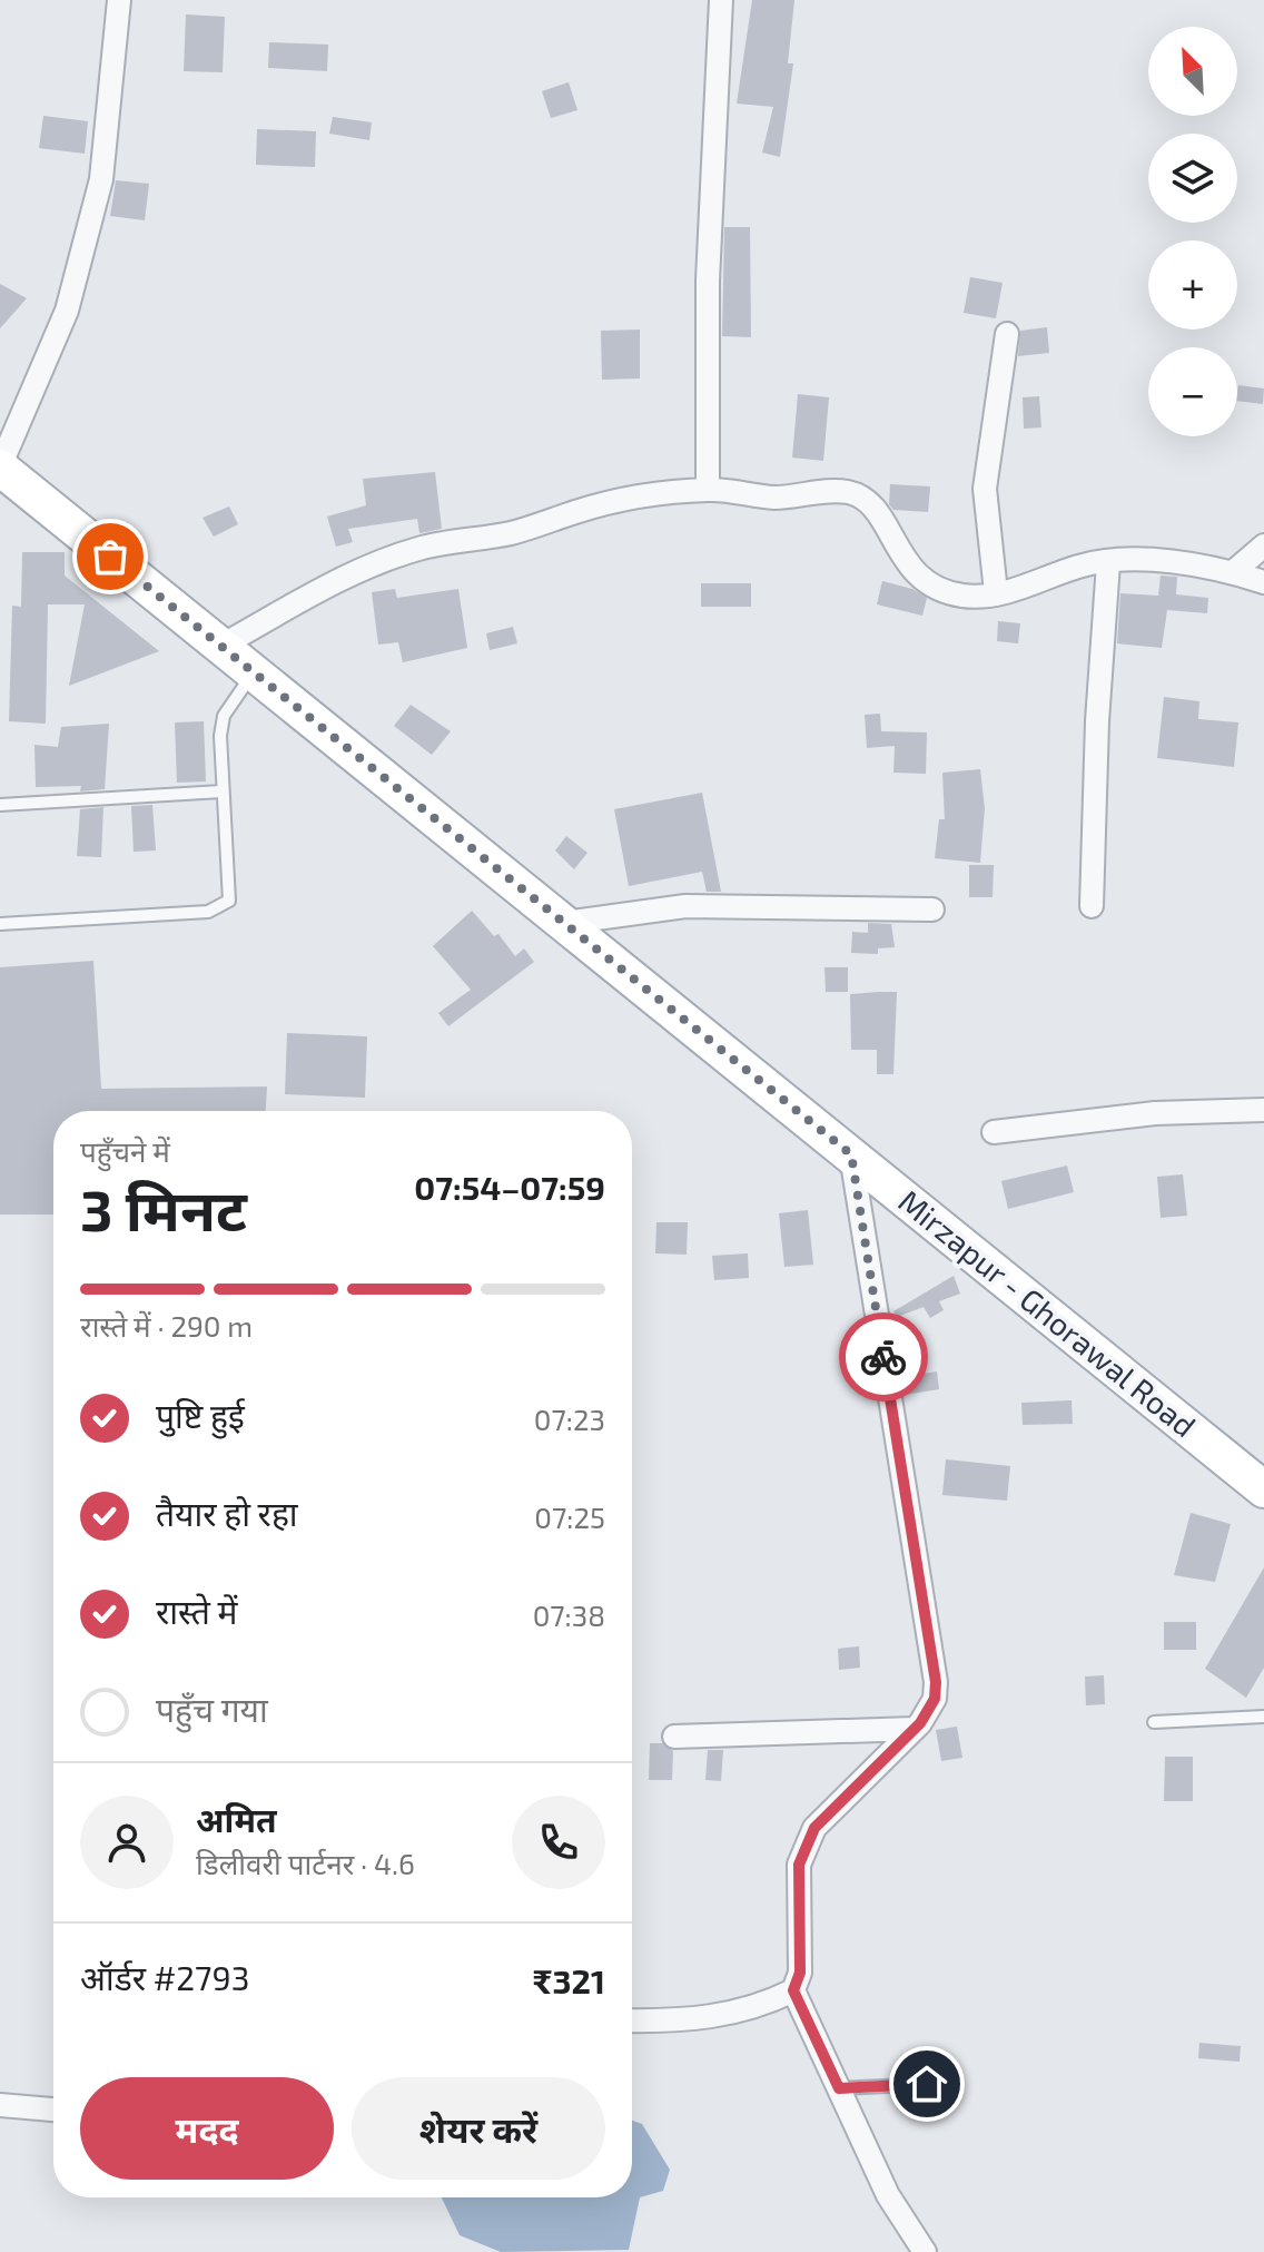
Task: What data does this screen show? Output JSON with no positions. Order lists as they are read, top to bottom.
{
  "streets": {
    "main road": ["Mirzapur - Ghorawal Road"]
  },
  "north": "top left",
  "page": {
    "map_buttons": ["+", "−"],
    "heading": ["3 मिनट", "पहुँचने में", "07:54–07:59"],
    "panel": [
      "अमित",
      "डिलीवरी पार्टनर · 4.6",
      "ऑर्डर #2793",
      "₹321"
    ],
    "bar": "रास्ते में · 290 m",
    "list": [
      ["पुष्टि हुई", "07:23"],
      ["तैयार हो रहा", "07:25"],
      ["रास्ते में", "07:38"],
      "पहुँच गया"
    ],
    "buttons": ["मदद", "शेयर करें"]
  }
}
